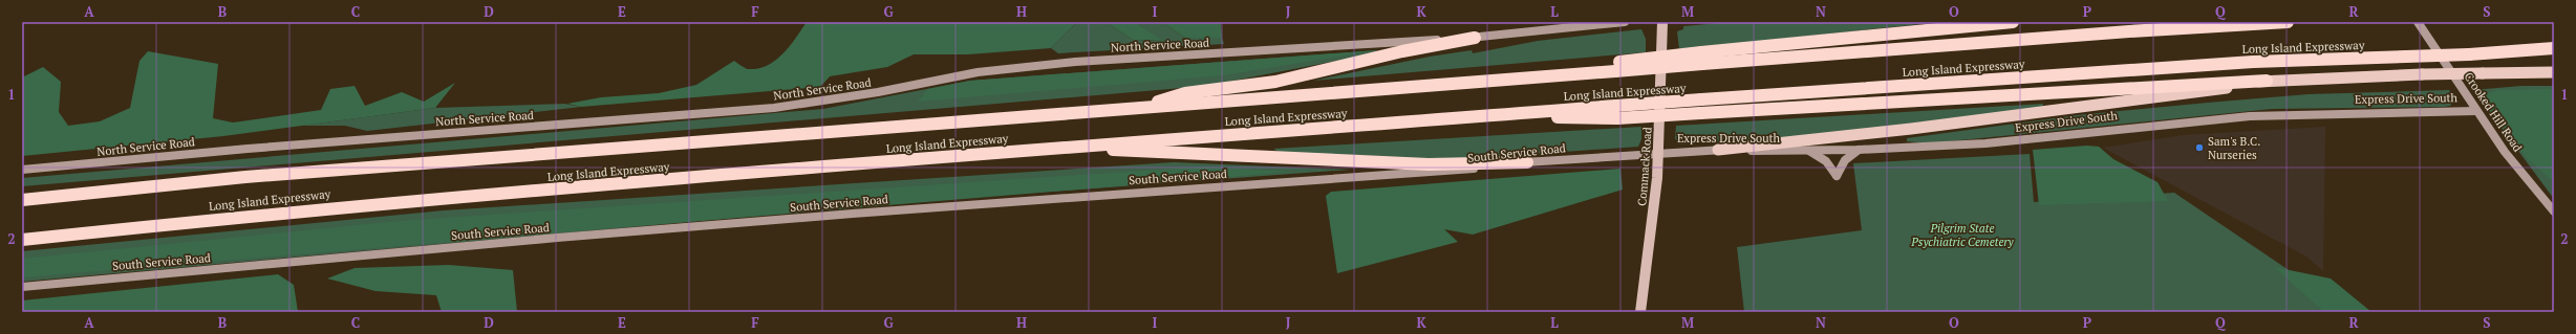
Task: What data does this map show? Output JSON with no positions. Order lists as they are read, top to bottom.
{
  "streets": {
    "highway": ["Long Island Expressway", "Express Drive South"],
    "main road": [
      "North Service Road",
      "Crooked Hill Road",
      "South Service Road",
      "Commack Road"
    ]
  },
  "crossings": [
    ["Express Drive South", "Crooked Hill Road"],
    ["Express Drive South", "South Service Road"],
    ["Express Drive South", "Commack Road"],
    ["South Service Road", "Commack Road"]
  ],
  "parks": ["Pilgrim State Psychiatric Cemetery"],
  "places": ["Sam's B.C. Nurseries"],
  "grid": {
    "columns": [
      "A",
      "B",
      "C",
      "D",
      "E",
      "F",
      "G",
      "H",
      "I",
      "J",
      "K",
      "L",
      "M",
      "N",
      "O",
      "P",
      "Q",
      "R",
      "S"
    ],
    "rows": ["1", "2"]
  }
}
